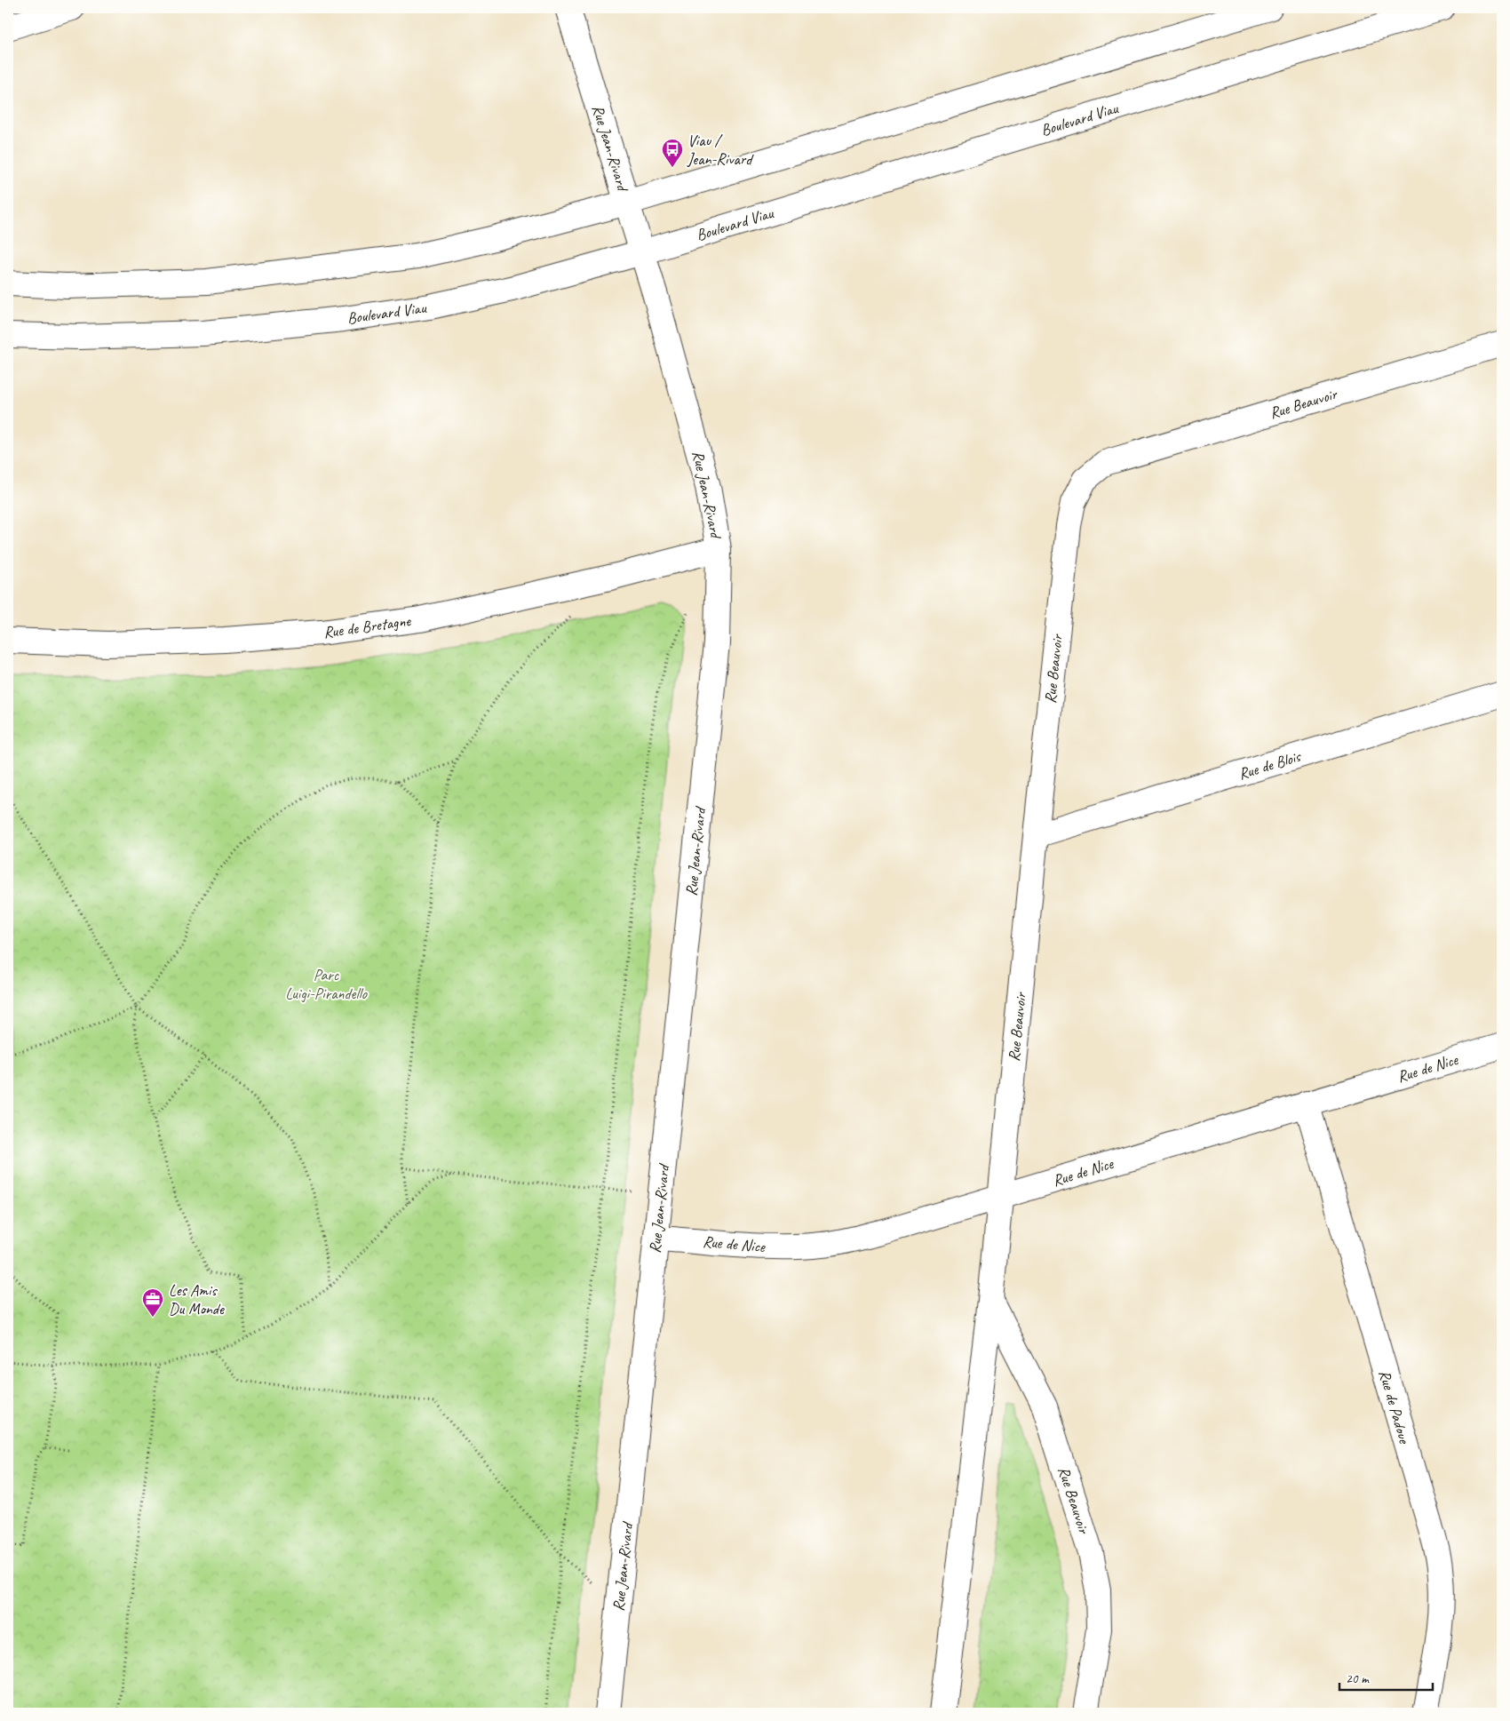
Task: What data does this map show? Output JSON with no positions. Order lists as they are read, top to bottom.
{
  "streets": {
    "street": [
      "Boulevard Viau",
      "Rue Jean-Rivard",
      "Rue Beauvoir",
      "Rue de Bretagne",
      "Rue de Blois",
      "Rue de Nice",
      "Rue de Padoue"
    ]
  },
  "crossings": [
    ["Boulevard Viau", "Rue Jean-Rivard"],
    ["Rue Jean-Rivard", "Rue de Bretagne"],
    ["Rue Jean-Rivard", "Rue de Nice"],
    ["Rue Beauvoir", "Rue de Blois"],
    ["Rue Beauvoir", "Rue de Nice"],
    ["Rue de Nice", "Rue de Padoue"]
  ],
  "parks": ["Parc Luigi-Pirandello"],
  "places": {
    "bus stop": ["Viau / Jean-Rivard"],
    "office": ["Les Amis Du Monde"]
  },
  "scale_bar": "20 m"
}
